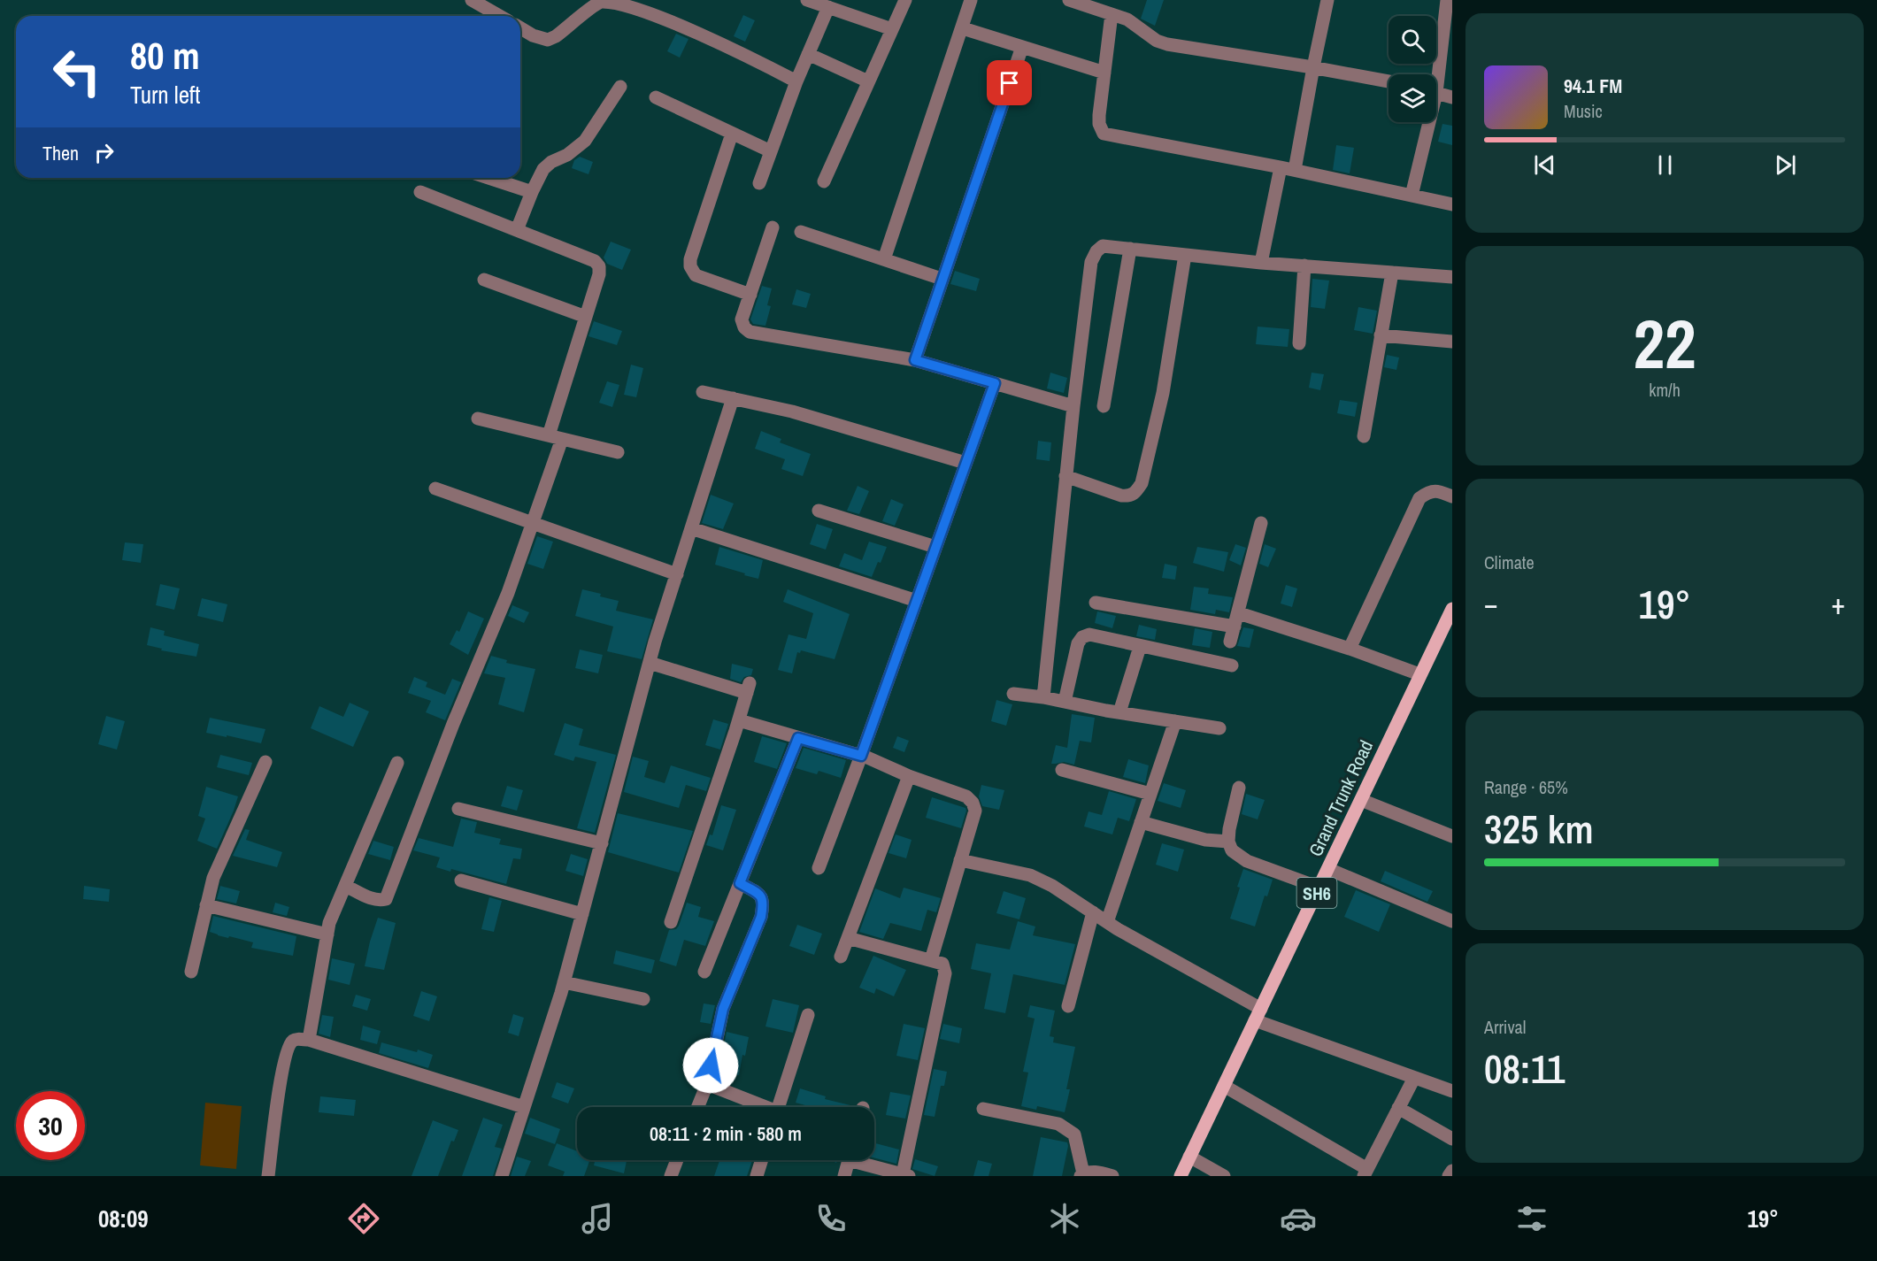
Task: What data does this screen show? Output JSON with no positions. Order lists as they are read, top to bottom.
{
  "streets": {
    "main road": ["Grand Trunk Road", "SH6"]
  },
  "page": {
    "turn": ["80 m", "Turn left"],
    "song": ["94.1 FM", "Music"],
    "then": "Then",
    "tile": [
      ["22", "km/h"],
      "Climate",
      ["Range · 65%", "325 km"],
      ["Arrival", "08:11"]
    ],
    "heat": ["−", "19°", "+"],
    "limit": "30",
    "trip": "08:11 · 2 min · 580 m",
    "tabs": ["08:09", "19°"]
  }
}
